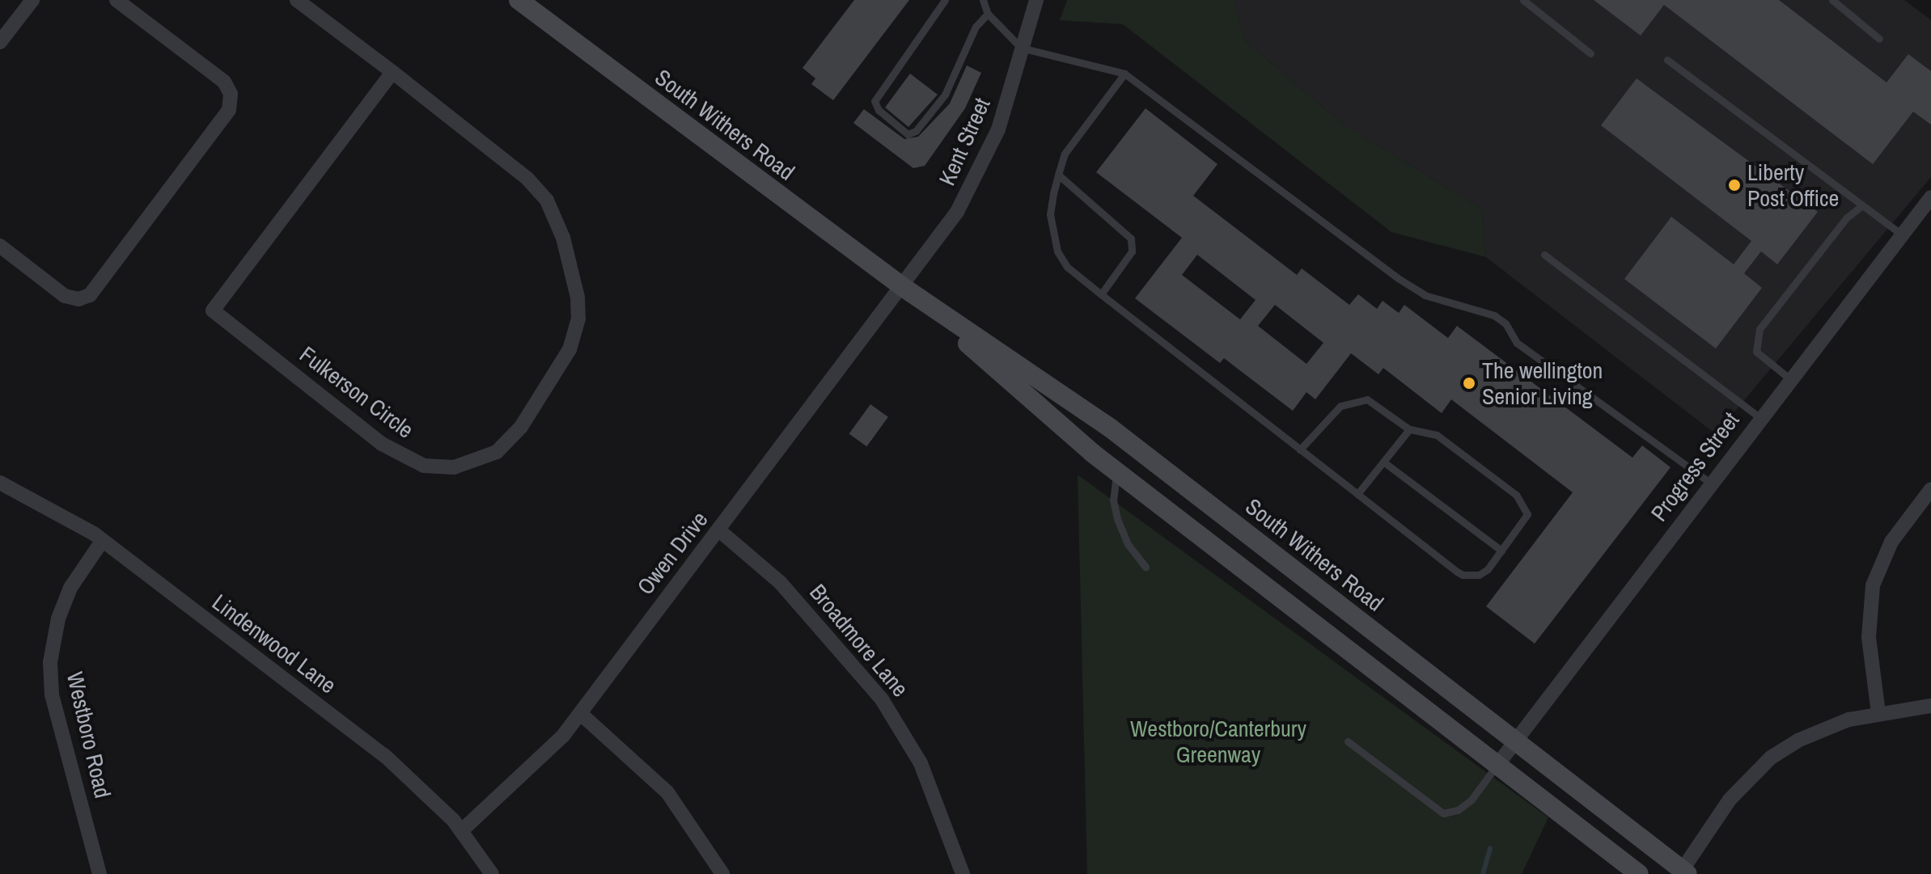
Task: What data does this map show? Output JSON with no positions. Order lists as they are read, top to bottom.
{
  "streets": {
    "main road": ["South Withers Road"],
    "street": [
      "Kent Street",
      "Fulkerson Circle",
      "Progress Street",
      "Owen Drive",
      "Broadmore Lane",
      "Lindenwood Lane",
      "Westboro Road"
    ]
  },
  "crossings": [
    ["South Withers Road", "Kent Street"],
    ["South Withers Road", "Progress Street"],
    ["South Withers Road", "Owen Drive"],
    ["Kent Street", "Owen Drive"],
    ["Owen Drive", "Broadmore Lane"],
    ["Owen Drive", "Lindenwood Lane"],
    ["Lindenwood Lane", "Westboro Road"]
  ],
  "parks": ["Westboro/Canterbury Greenway"],
  "places": ["Liberty Post Office", "The wellington Senior Living"]
}
